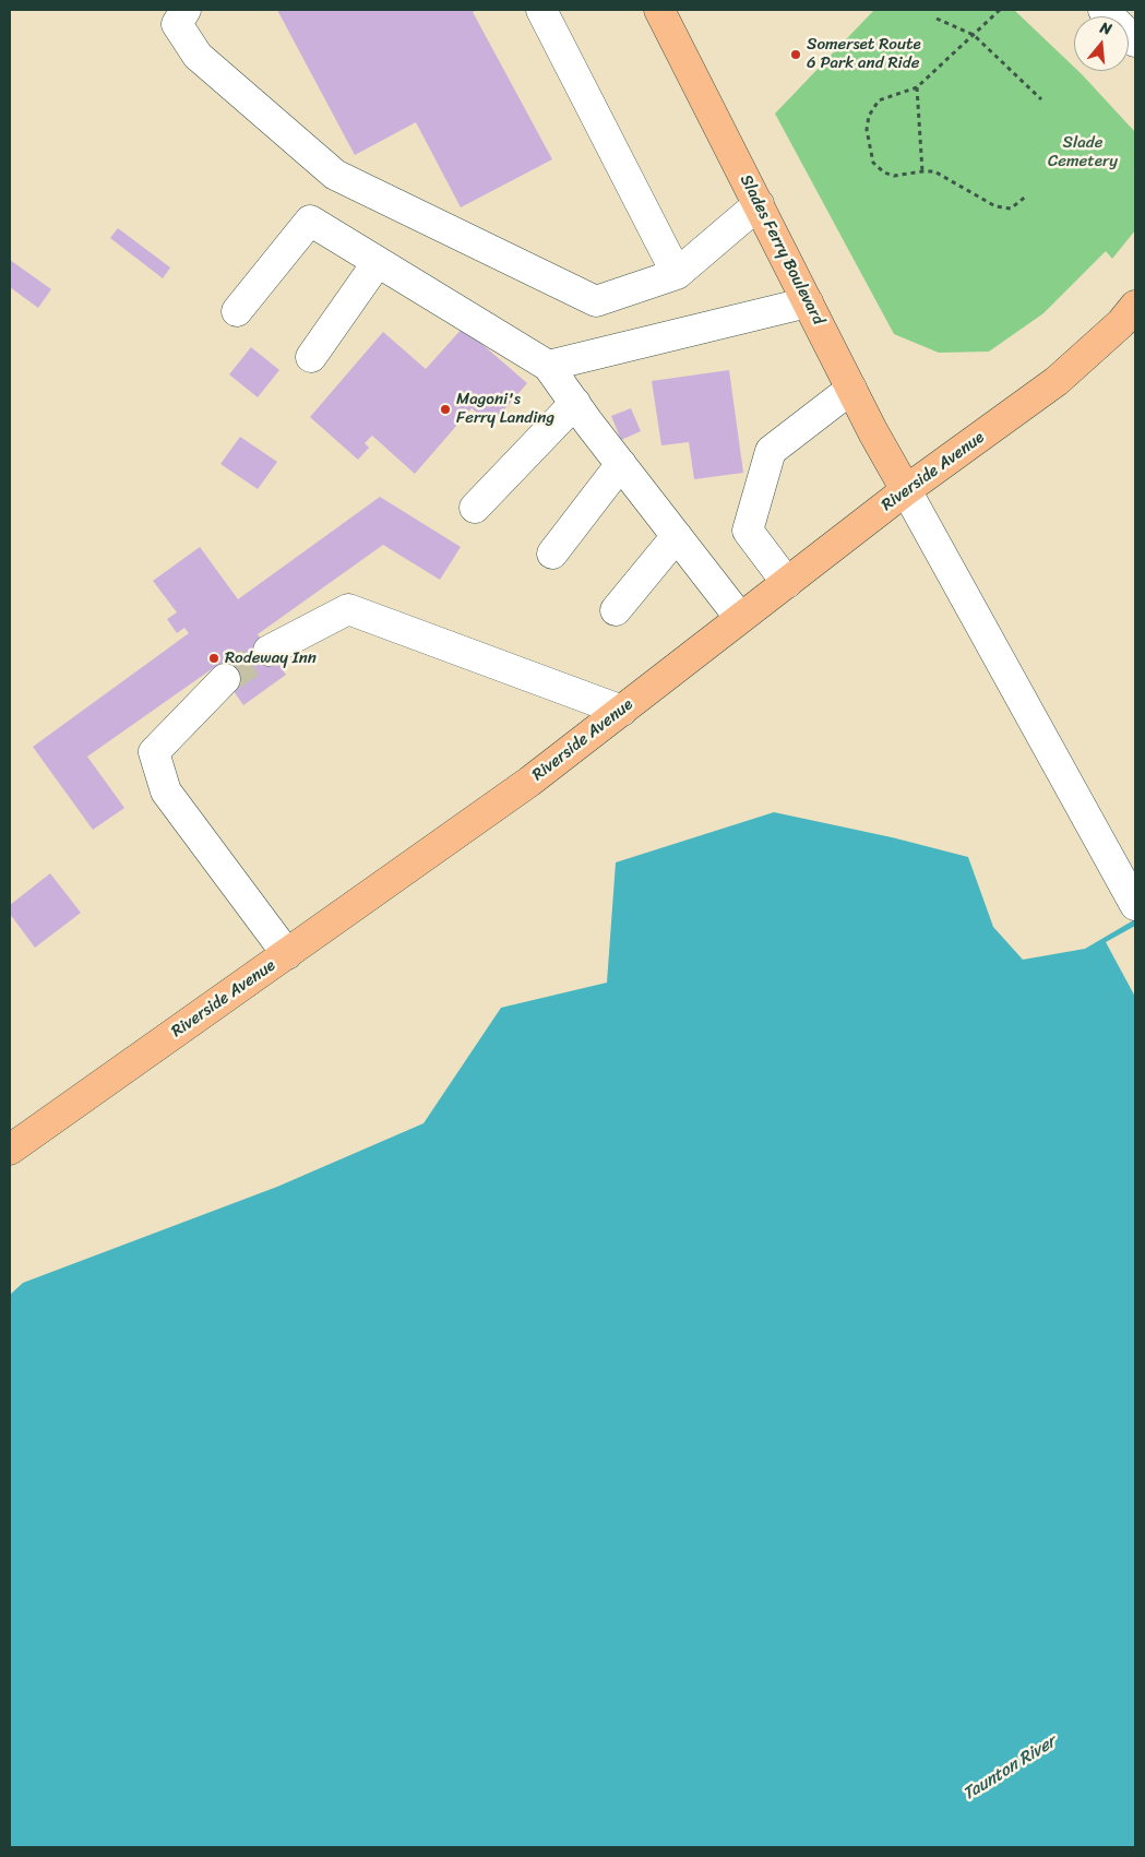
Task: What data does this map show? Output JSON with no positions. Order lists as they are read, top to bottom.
{
  "streets": {
    "main road": ["Slades Ferry Boulevard", "Riverside Avenue"]
  },
  "crossings": [
    ["Slades Ferry Boulevard", "Riverside Avenue"]
  ],
  "water": ["Taunton River"],
  "parks": ["Slade Cemetery"],
  "places": ["Somerset Route 6 Park and Ride", "Magoni's Ferry Landing", "Rodeway Inn"],
  "north": "top"
}
